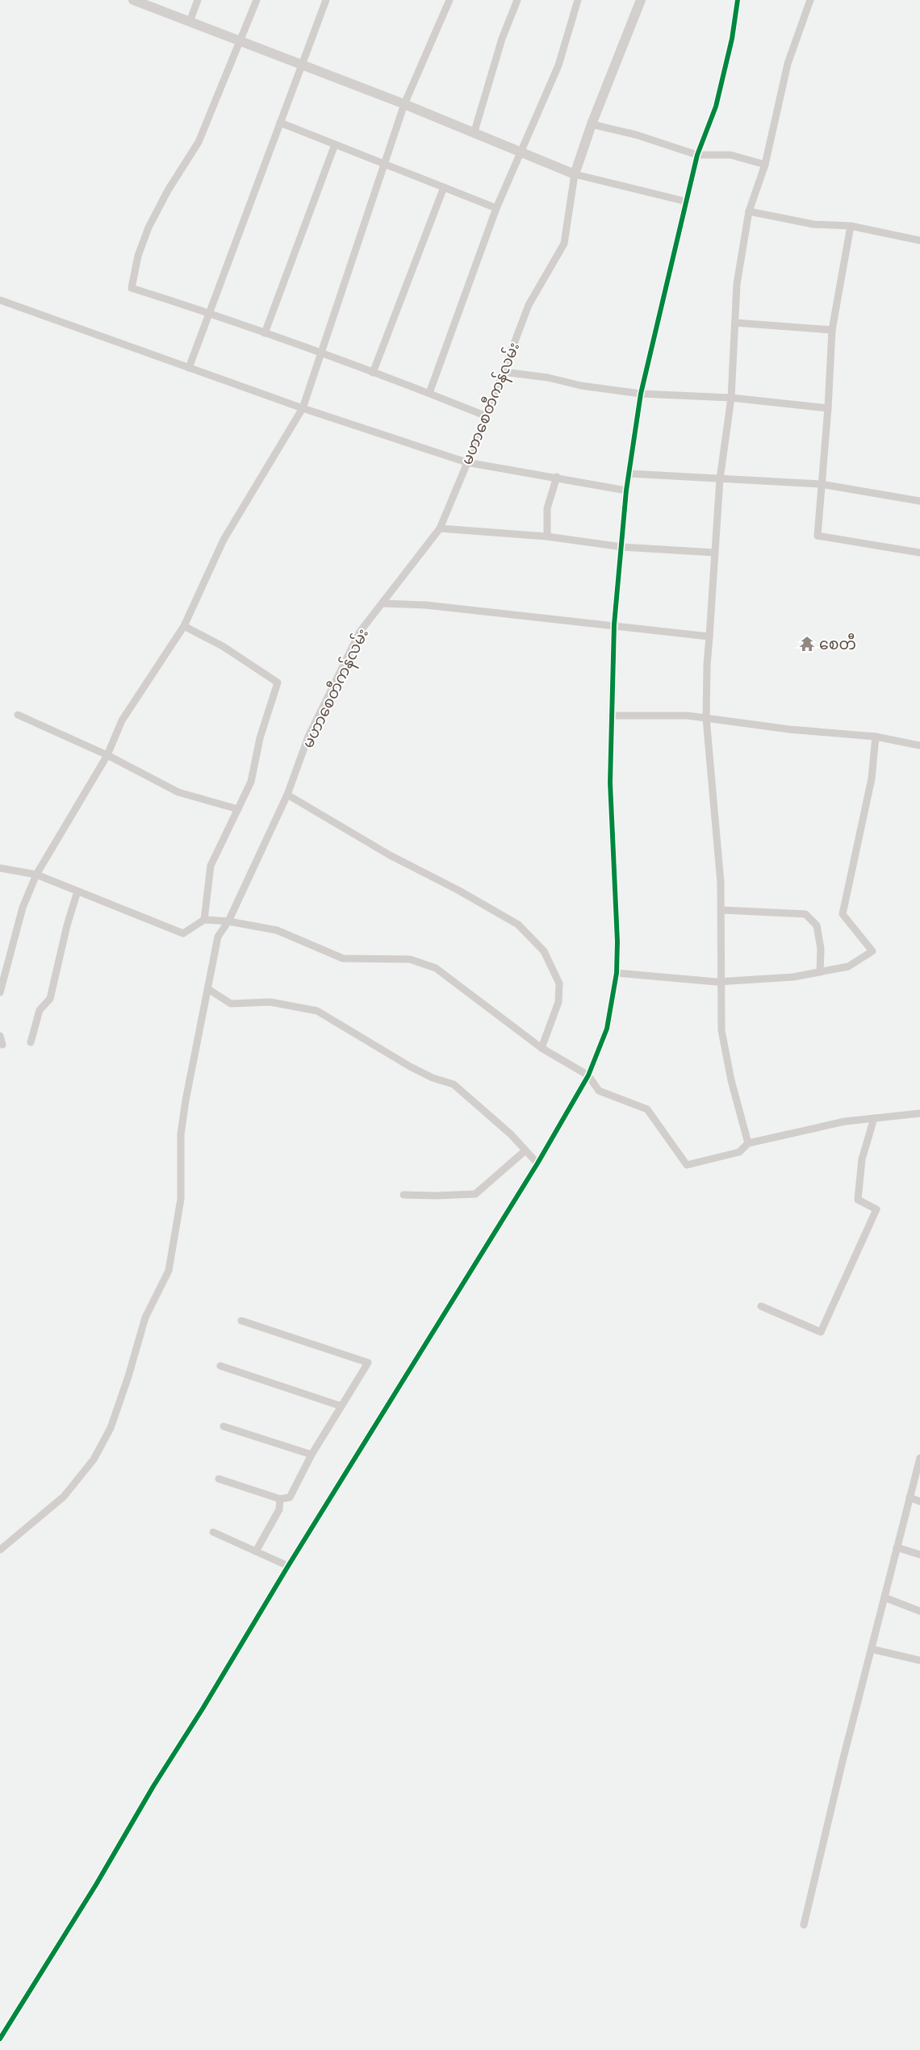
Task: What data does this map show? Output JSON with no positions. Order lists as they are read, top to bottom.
{
  "streets": {
    "street": ["မဟာစေတီကန်လမ်း"]
  },
  "places": {
    "temple": ["စေတီ"]
  }
}
